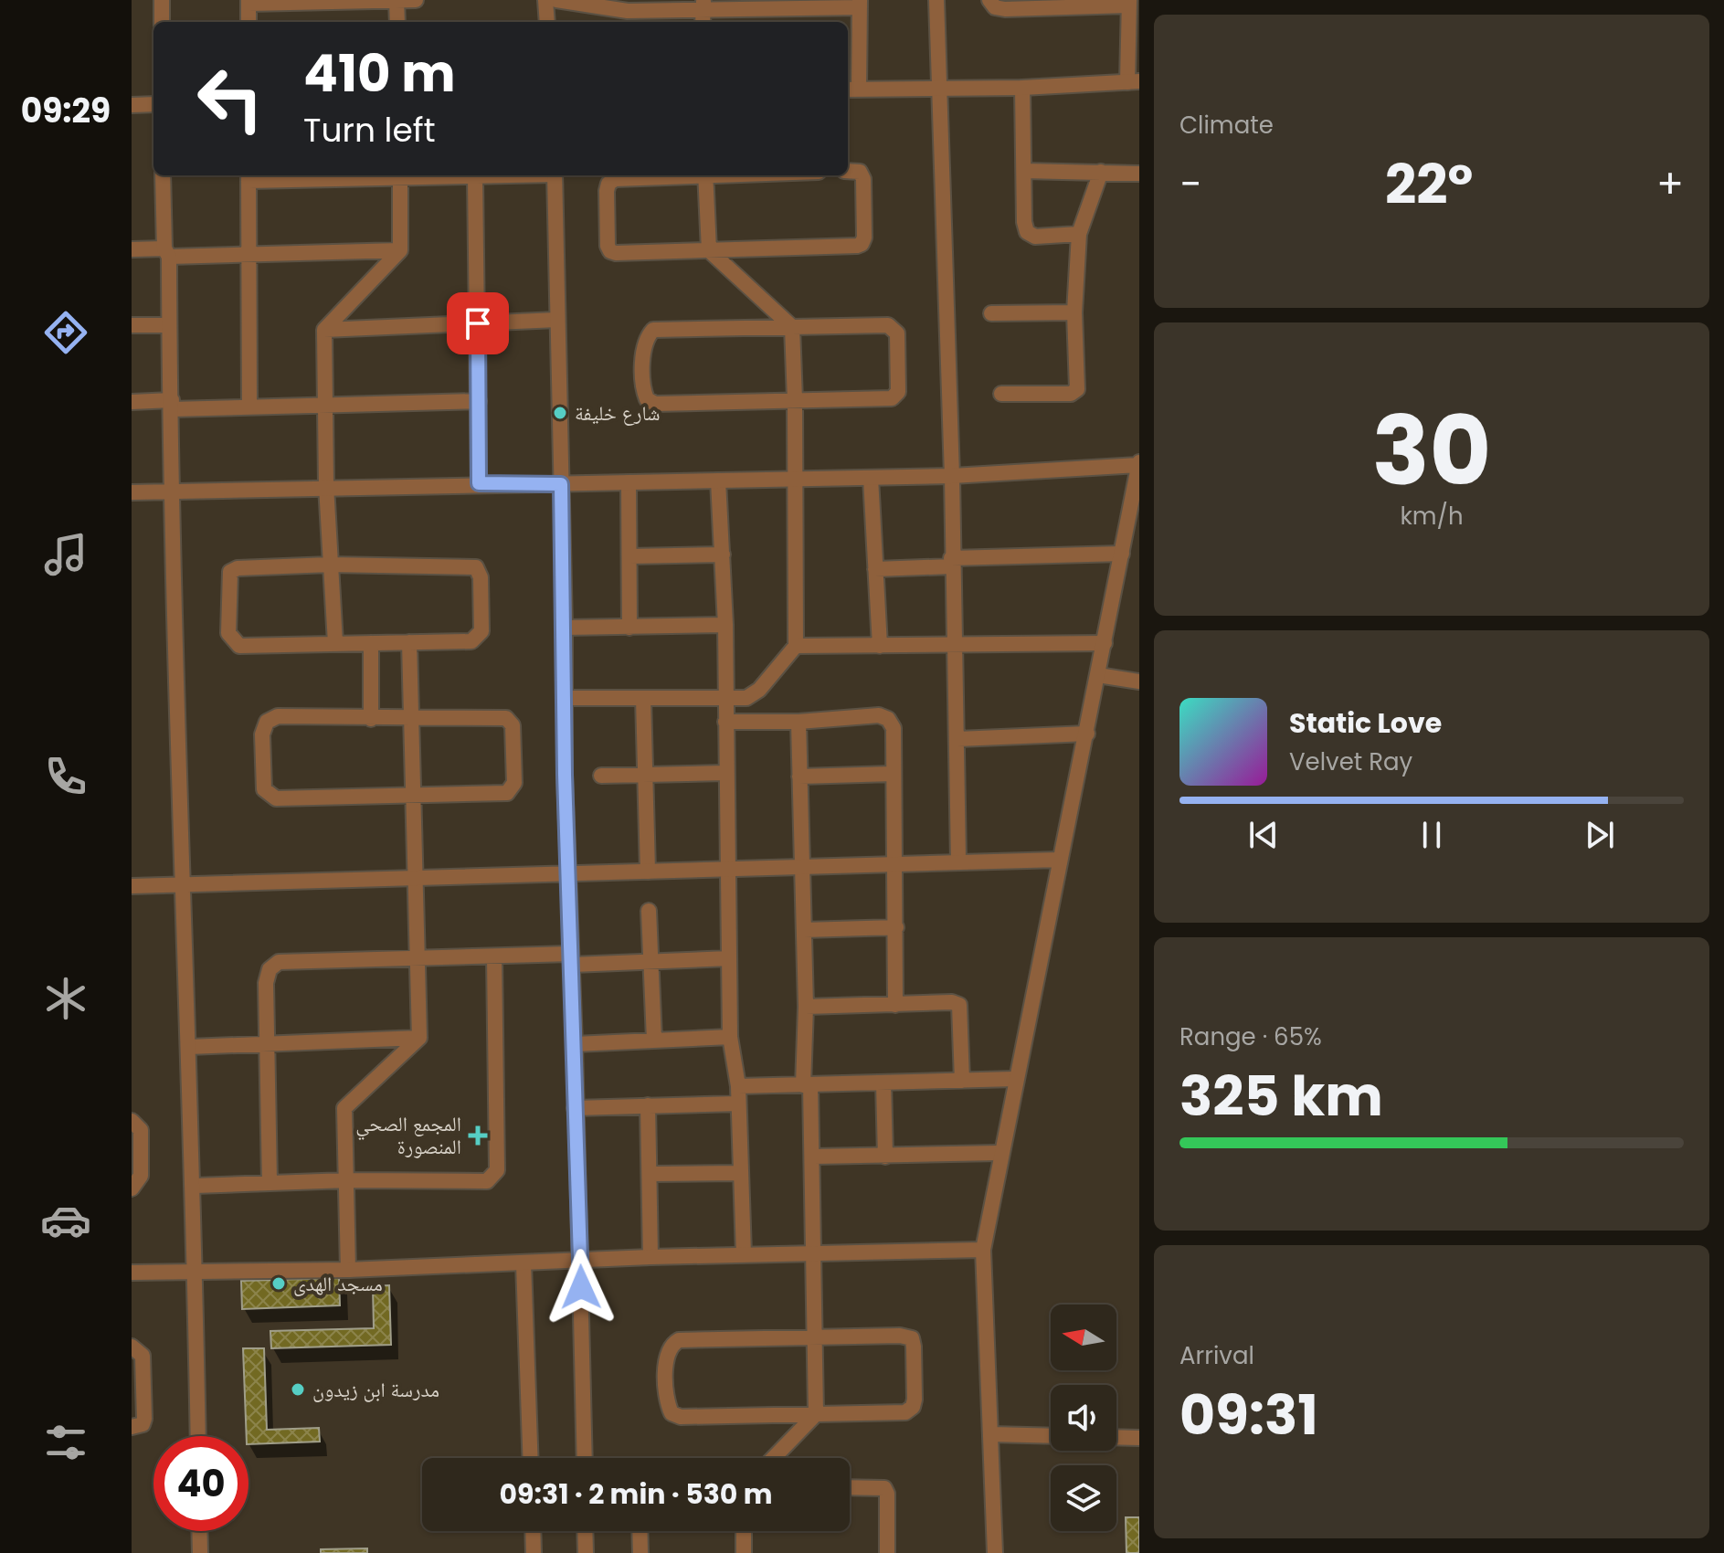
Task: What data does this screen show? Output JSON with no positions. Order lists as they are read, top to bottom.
{
  "places": {
    "other": ["شارع خليفة", "مسجد الهدى", "مدرسة ابن زيدون"],
    "health": ["المجمع الصحي المنصورة"]
  },
  "north": "left",
  "page": {
    "tabs": "09:29",
    "tile": [
      "Climate",
      ["30", "km/h"],
      ["Range · 65%", "325 km"],
      ["Arrival", "09:31"]
    ],
    "turn": ["410 m", "Turn left"],
    "heat": ["−", "22°", "+"],
    "song": ["Static Love", "Velvet Ray"],
    "limit": "40",
    "trip": "09:31 · 2 min · 530 m"
  }
}
